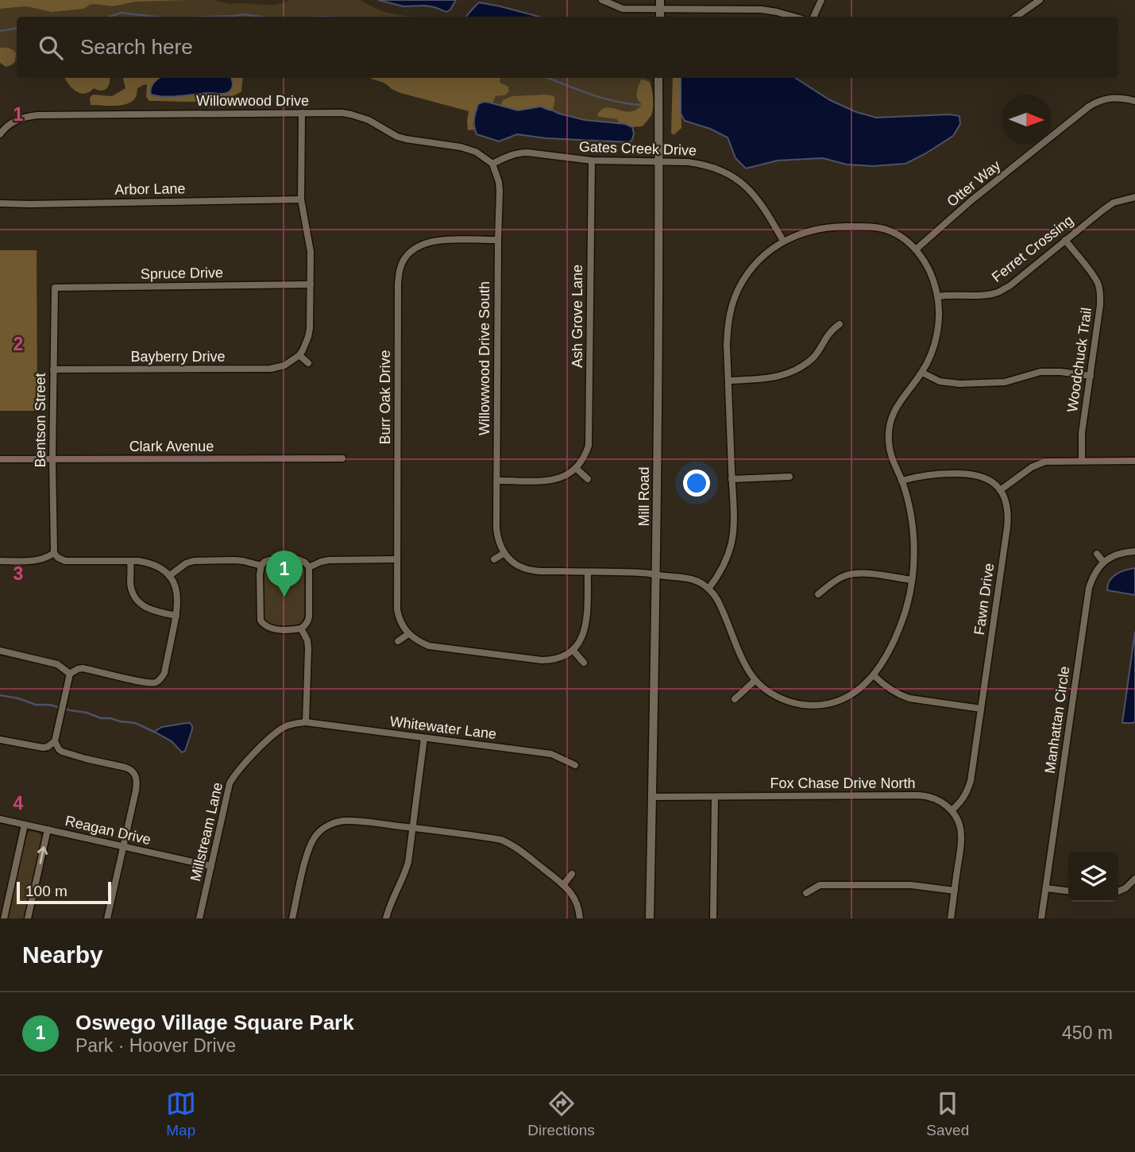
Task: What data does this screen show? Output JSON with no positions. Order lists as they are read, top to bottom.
{
  "streets": {
    "street": [
      "Willowwood Drive",
      "Gates Creek Drive",
      "Otter Way",
      "Arbor Lane",
      "Ferret Crossing",
      "Spruce Drive",
      "Ash Grove Lane",
      "Bayberry Drive",
      "Willowwood Drive South",
      "Woodchuck Trail",
      "Burr Oak Drive",
      "Bentson Street",
      "Clark Avenue",
      "Mill Road",
      "Fawn Drive",
      "Manhattan Circle",
      "Whitewater Lane",
      "Fox Chase Drive North",
      "Reagan Drive",
      "Millstream Lane"
    ]
  },
  "crossings": [
    ["Willowwood Drive", "Gates Creek Drive"],
    ["Willowwood Drive", "Willowwood Drive South"],
    ["Gates Creek Drive", "Ash Grove Lane"],
    ["Gates Creek Drive", "Willowwood Drive South"],
    ["Gates Creek Drive", "Mill Road"],
    ["Ferret Crossing", "Woodchuck Trail"],
    ["Spruce Drive", "Bentson Street"],
    ["Bayberry Drive", "Bentson Street"],
    ["Willowwood Drive South", "Burr Oak Drive"],
    ["Bentson Street", "Clark Avenue"],
    ["Mill Road", "Fox Chase Drive North"],
    ["Fawn Drive", "Fox Chase Drive North"],
    ["Whitewater Lane", "Millstream Lane"],
    ["Reagan Drive", "Millstream Lane"]
  ],
  "scale_bar": "100 m",
  "north": "right",
  "page": {
    "search": "Search here",
    "pins": "1",
    "scale": "100 m",
    "heading": "Nearby",
    "list": [
      {
        "mark": "1",
        "name": "Oswego Village Square Park",
        "note": "Park · Hoover Drive",
        "value": "450 m"
      }
    ],
    "nav": ["Map", "Directions", "Saved"]
  },
  "grid": {
    "rows": [
      "1",
      "2",
      "3",
      "4"
    ]
  }
}
